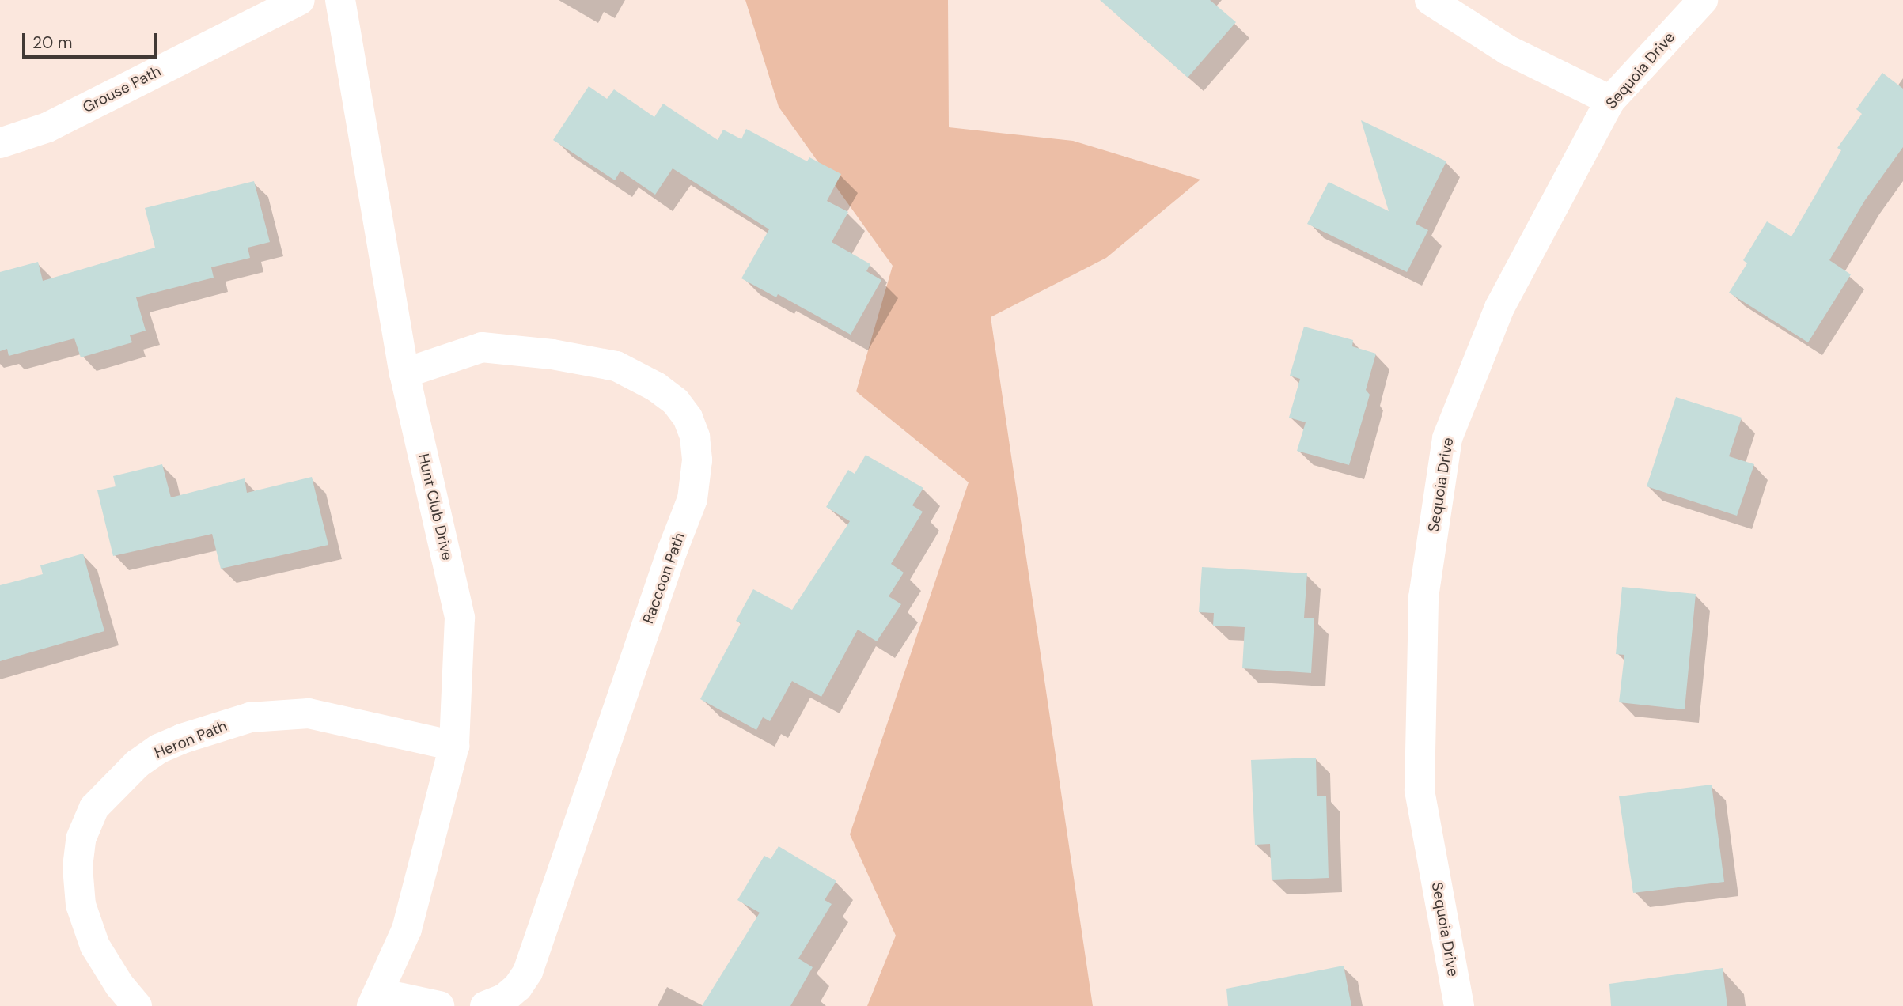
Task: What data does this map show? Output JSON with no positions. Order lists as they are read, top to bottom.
{
  "streets": {
    "street": [
      "Sequoia Drive",
      "Grouse Path",
      "Hunt Club Drive",
      "Raccoon Path",
      "Heron Path"
    ]
  },
  "crossings": [
    ["Hunt Club Drive", "Raccoon Path"],
    ["Hunt Club Drive", "Heron Path"]
  ],
  "scale_bar": "20 m"
}
